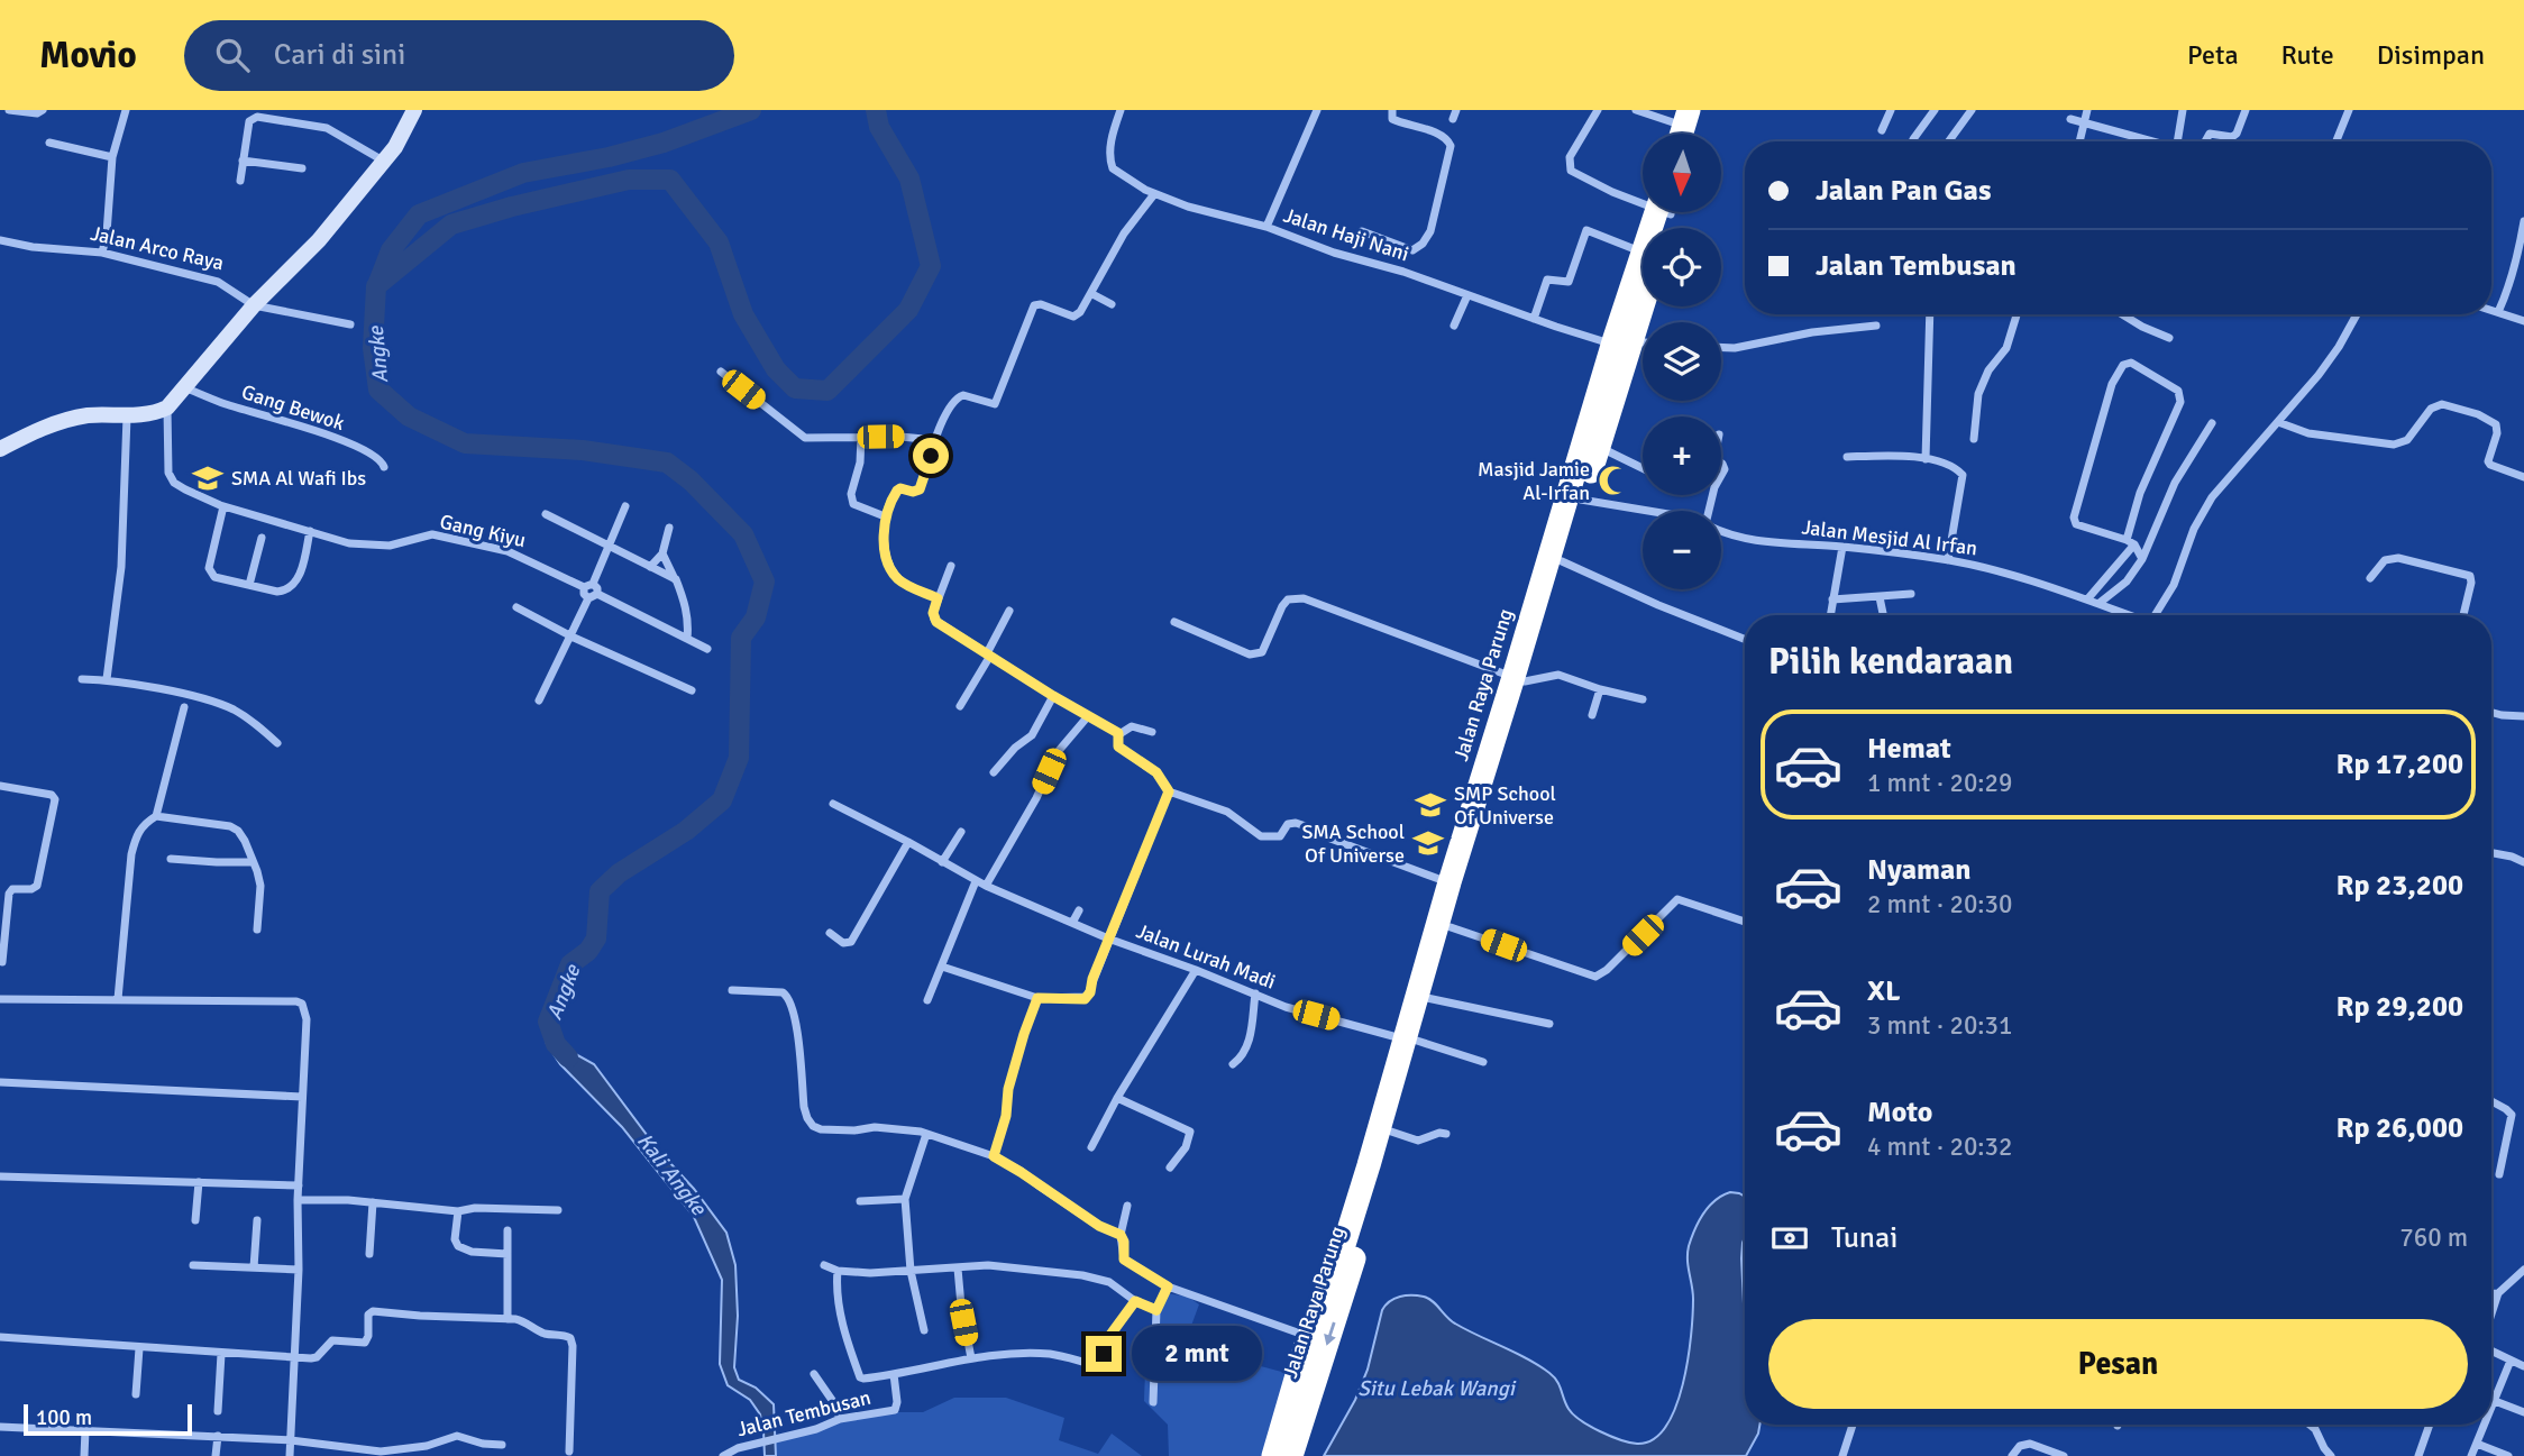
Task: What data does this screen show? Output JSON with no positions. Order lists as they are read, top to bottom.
{
  "streets": {
    "highway": ["Jalan Raya Parung"],
    "street": [
      "Jalan Haji Nani",
      "Jalan Arco Raya",
      "Gang Bewok",
      "Gang Kiyu",
      "Jalan Mesjid Al Irfan",
      "Jalan Lurah Madi",
      "Jalan Tembusan"
    ]
  },
  "crossings": [
    ["Jalan Haji Nani", "Jalan Raya Parung"],
    ["Jalan Mesjid Al Irfan", "Jalan Raya Parung"],
    ["Jalan Raya Parung", "Jalan Lurah Madi"]
  ],
  "water": ["Angke", "Kali Angke", "Situ Lebak Wangi"],
  "places": {
    "school or university": ["SMA Al Wafi Ibs", "SMP School Of Universe", "SMA School Of Universe"],
    "mosque": ["Masjid Jamie Al-Irfan"]
  },
  "scale_bar": "100 m",
  "north": "bottom",
  "page": {
    "header": "Movio",
    "search": "Cari di sini",
    "nav": ["Peta", "Rute", "Disimpan"],
    "map_buttons": ["+", "−"],
    "banner": ["Jalan Pan Gas", "Jalan Tembusan"],
    "heading": "Pilih kendaraan",
    "list": [
      {
        "name": "Hemat",
        "note": "1 mnt · 20:29",
        "value": "Rp 17,200"
      },
      {
        "name": "Nyaman",
        "note": "2 mnt · 20:30",
        "value": "Rp 23,200"
      },
      {
        "name": "XL",
        "note": "3 mnt · 20:31",
        "value": "Rp 29,200"
      },
      {
        "name": "Moto",
        "note": "4 mnt · 20:32",
        "value": "Rp 26,000"
      }
    ],
    "pay": ["Tunai", "760 m"],
    "buttons": "Pesan",
    "bubble": "2 mnt",
    "scale": "100 m"
  }
}
